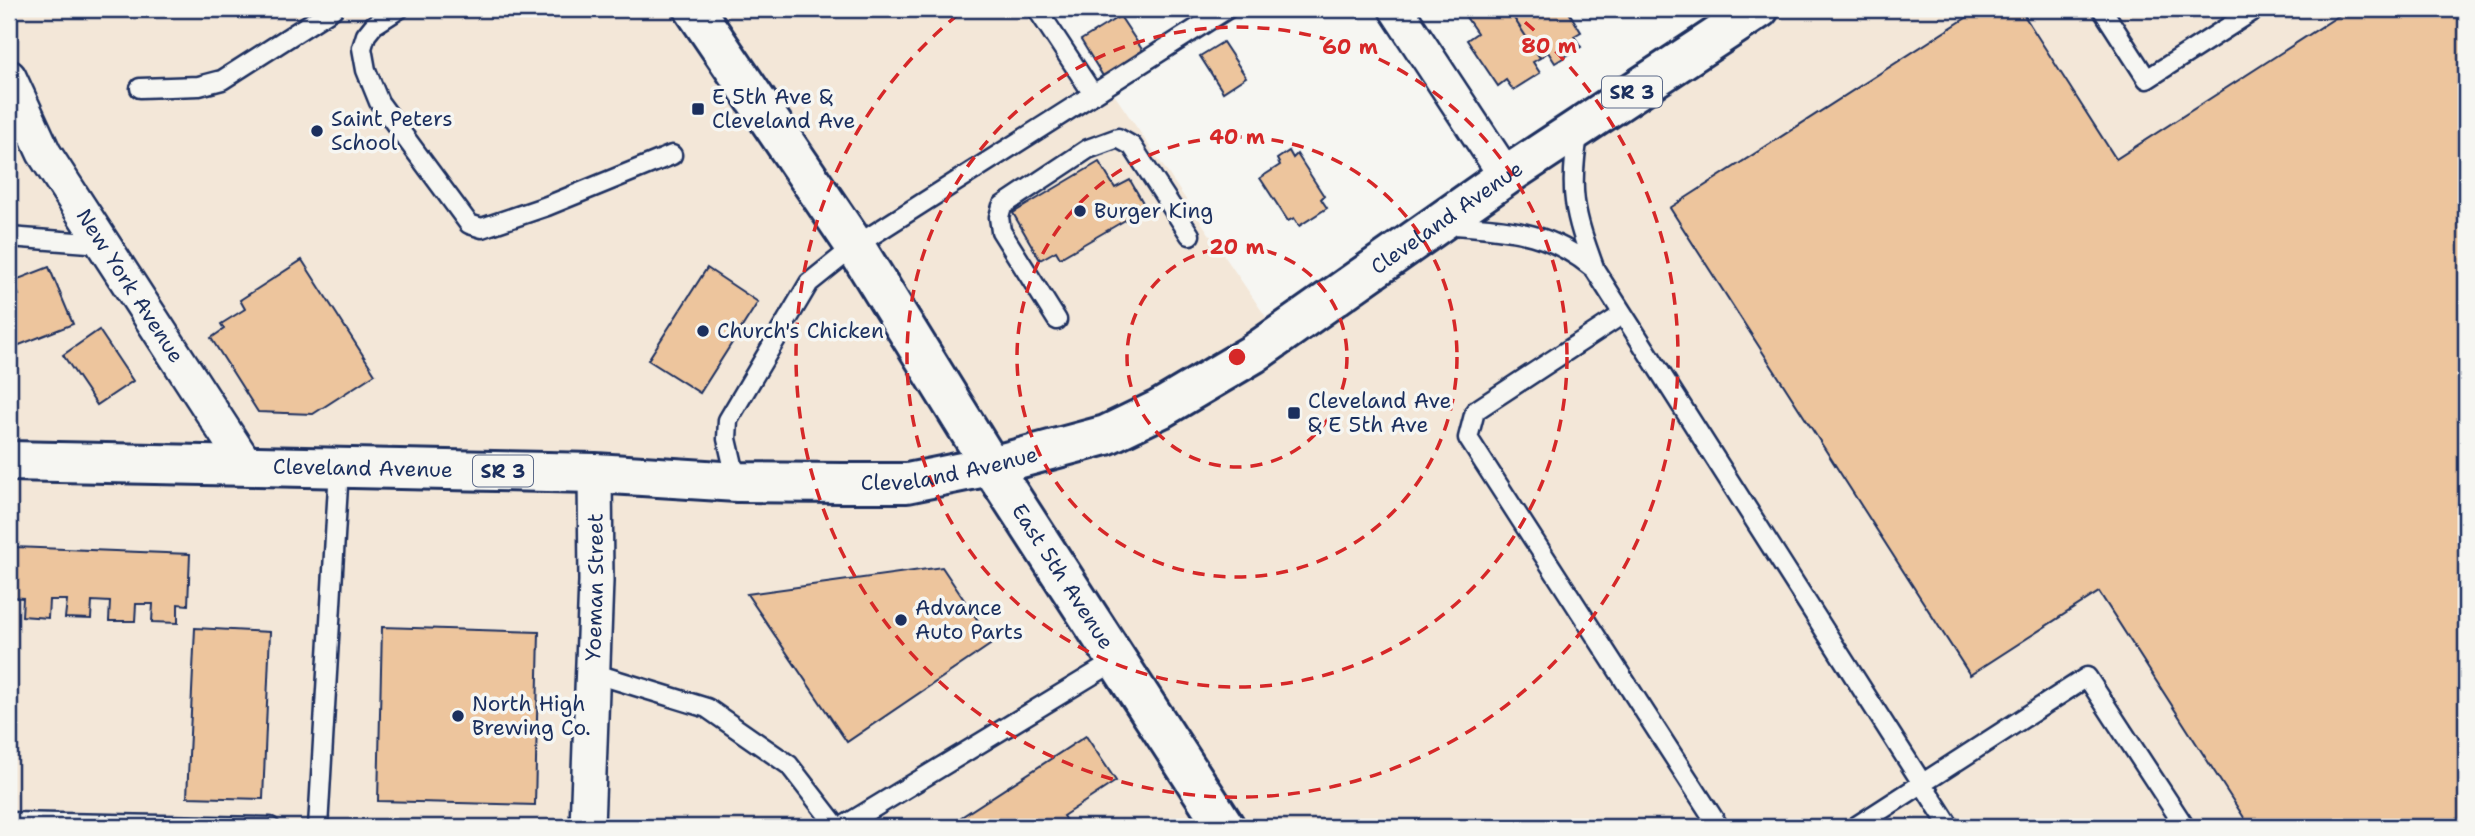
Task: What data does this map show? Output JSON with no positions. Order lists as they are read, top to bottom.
{
  "streets": {
    "main road": ["SR 3", "Cleveland Avenue", "East 5th Avenue"],
    "street": ["New York Avenue", "Yoeman Street"]
  },
  "crossings": [
    ["Cleveland Avenue", "New York Avenue"],
    ["Cleveland Avenue", "East 5th Avenue"],
    ["Cleveland Avenue", "Yoeman Street"]
  ],
  "places": {
    "transit": ["E 5th Ave & Cleveland Ave", "Cleveland Ave & E 5th Ave"],
    "other": [
      "Saint Peters School",
      "Burger King",
      "Church's Chicken",
      "Advance Auto Parts",
      "North High Brewing Co."
    ]
  },
  "rings": [
    "80 m",
    "60 m",
    "40 m",
    "20 m"
  ]
}
